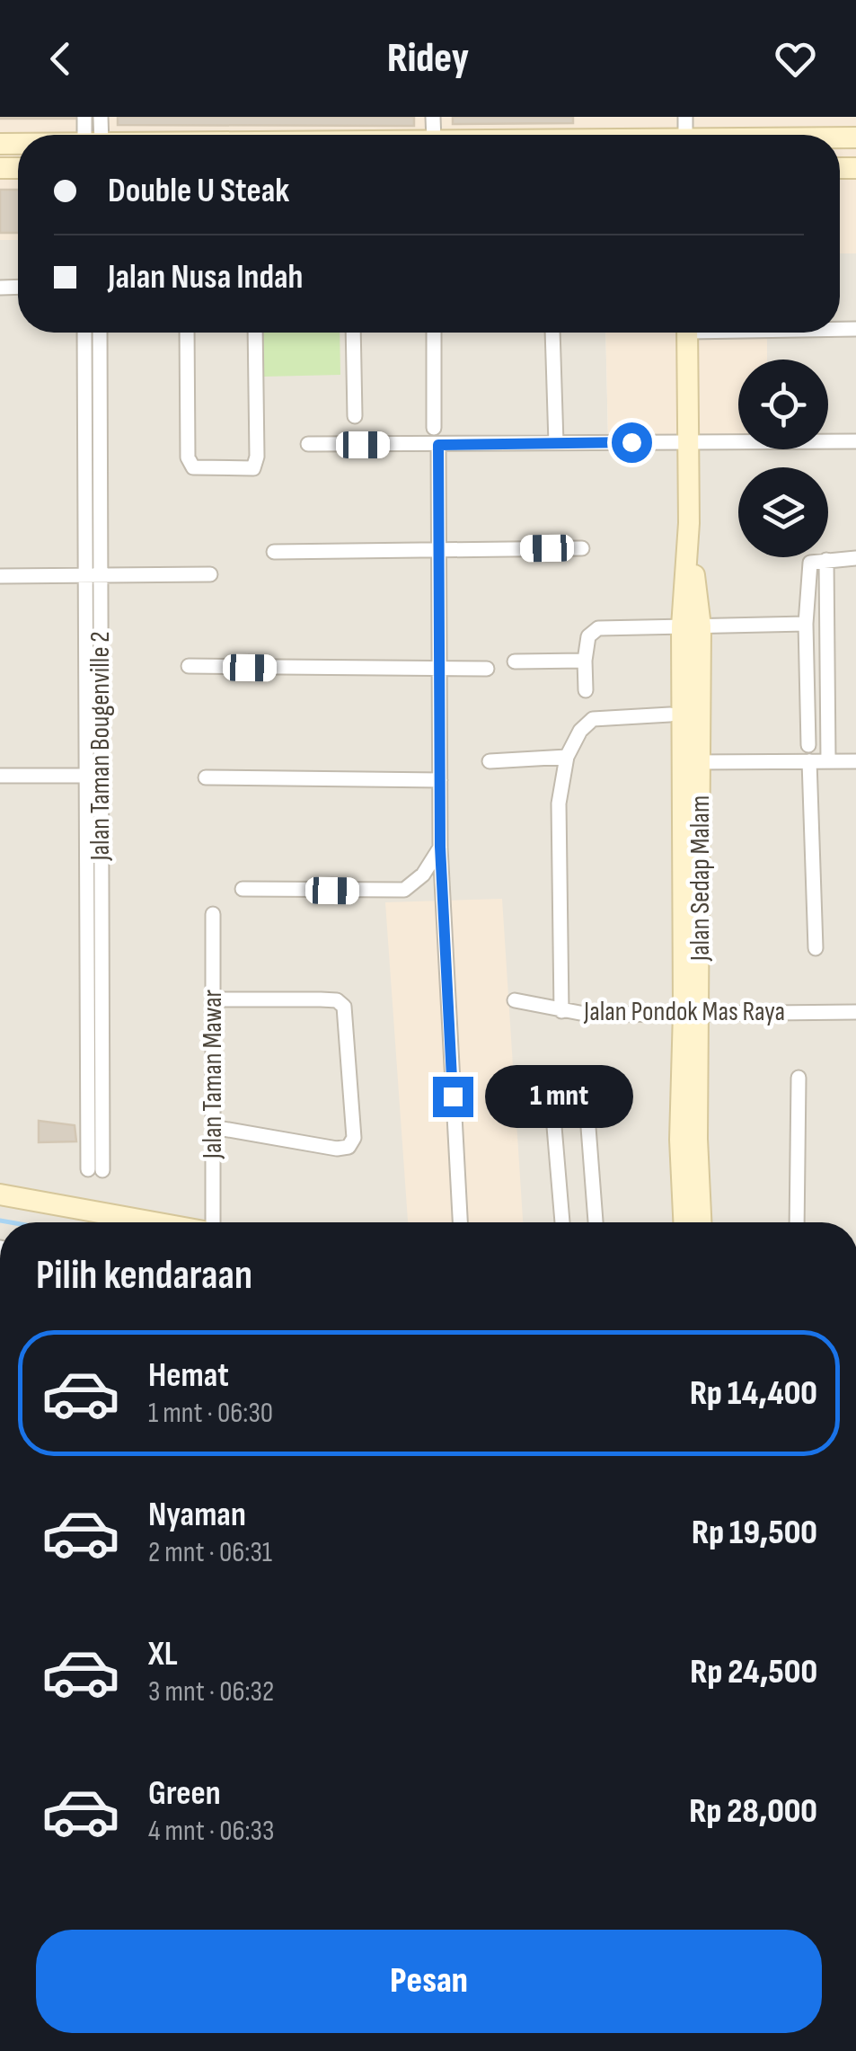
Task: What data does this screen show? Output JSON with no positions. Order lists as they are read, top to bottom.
{
  "streets": {
    "street": [
      "Jalan Taman Bougenville 2",
      "Jalan Sedap Malam",
      "Jalan Pondok Mas Raya",
      "Jalan Taman Mawar"
    ]
  },
  "crossings": [
    ["Jalan Sedap Malam", "Jalan Pondok Mas Raya"]
  ],
  "page": {
    "header": "Ridey",
    "banner": ["Double U Steak", "Jalan Nusa Indah"],
    "bubble": "1 mnt",
    "heading": "Pilih kendaraan",
    "list": [
      {
        "name": "Hemat",
        "note": "1 mnt · 06:30",
        "value": "Rp 14,400"
      },
      {
        "name": "Nyaman",
        "note": "2 mnt · 06:31",
        "value": "Rp 19,500"
      },
      {
        "name": "XL",
        "note": "3 mnt · 06:32",
        "value": "Rp 24,500"
      },
      {
        "name": "Green",
        "note": "4 mnt · 06:33",
        "value": "Rp 28,000"
      }
    ],
    "buttons": "Pesan"
  }
}
